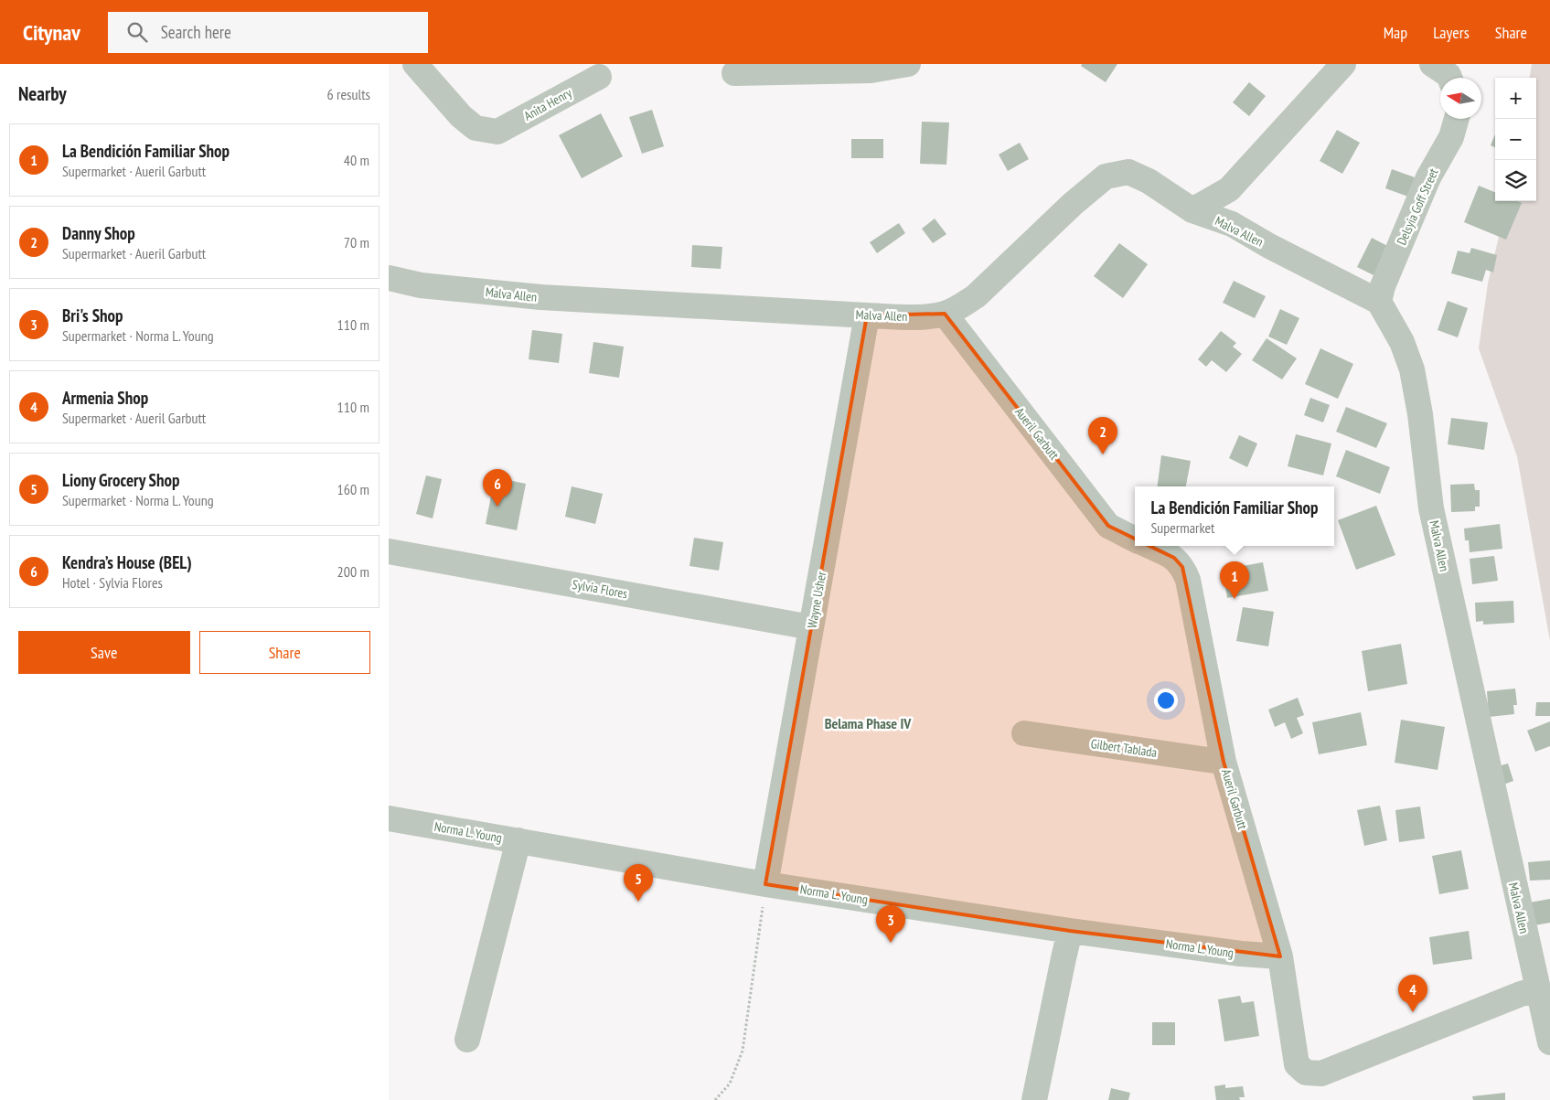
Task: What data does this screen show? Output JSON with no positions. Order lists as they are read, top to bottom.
{
  "streets": {
    "street": [
      "Anita Henry",
      "Delsyia Goff Street",
      "Malva Allen",
      "Aueril Garbutt",
      "Sylvia Flores",
      "Wayne Usher",
      "Gilbert Tablada",
      "Norma L. Young"
    ]
  },
  "crossings": [
    ["Delsyia Goff Street", "Malva Allen"],
    ["Malva Allen", "Aueril Garbutt"],
    ["Malva Allen", "Wayne Usher"],
    ["Aueril Garbutt", "Gilbert Tablada"],
    ["Aueril Garbutt", "Norma L. Young"],
    ["Sylvia Flores", "Wayne Usher"],
    ["Wayne Usher", "Norma L. Young"]
  ],
  "districts": ["Belama Phase IV"],
  "north": "left",
  "page": {
    "header": "Citynav",
    "search": "Search here",
    "nav": ["Map", "Layers", "Share"],
    "heading": ["Nearby", "6 results"],
    "map_buttons": ["+", "−"],
    "list": [
      {
        "mark": "1",
        "name": "La Bendición Familiar Shop",
        "note": "Supermarket · Aueril Garbutt",
        "value": "40 m"
      },
      {
        "mark": "2",
        "name": "Danny Shop",
        "note": "Supermarket · Aueril Garbutt",
        "value": "70 m"
      },
      {
        "mark": "3",
        "name": "Bri's Shop",
        "note": "Supermarket · Norma L. Young",
        "value": "110 m"
      },
      {
        "mark": "4",
        "name": "Armenia Shop",
        "note": "Supermarket · Aueril Garbutt",
        "value": "110 m"
      },
      {
        "mark": "5",
        "name": "Liony Grocery Shop",
        "note": "Supermarket · Norma L. Young",
        "value": "160 m"
      },
      {
        "mark": "6",
        "name": "Kendra’s House (BEL)",
        "note": "Hotel · Sylvia Flores",
        "value": "200 m"
      }
    ],
    "pins": [
      "2",
      "6",
      "1",
      "5",
      "3",
      "4"
    ],
    "popup": ["La Bendición Familiar Shop", "Supermarket"],
    "buttons": ["Save", "Share"]
  }
}
